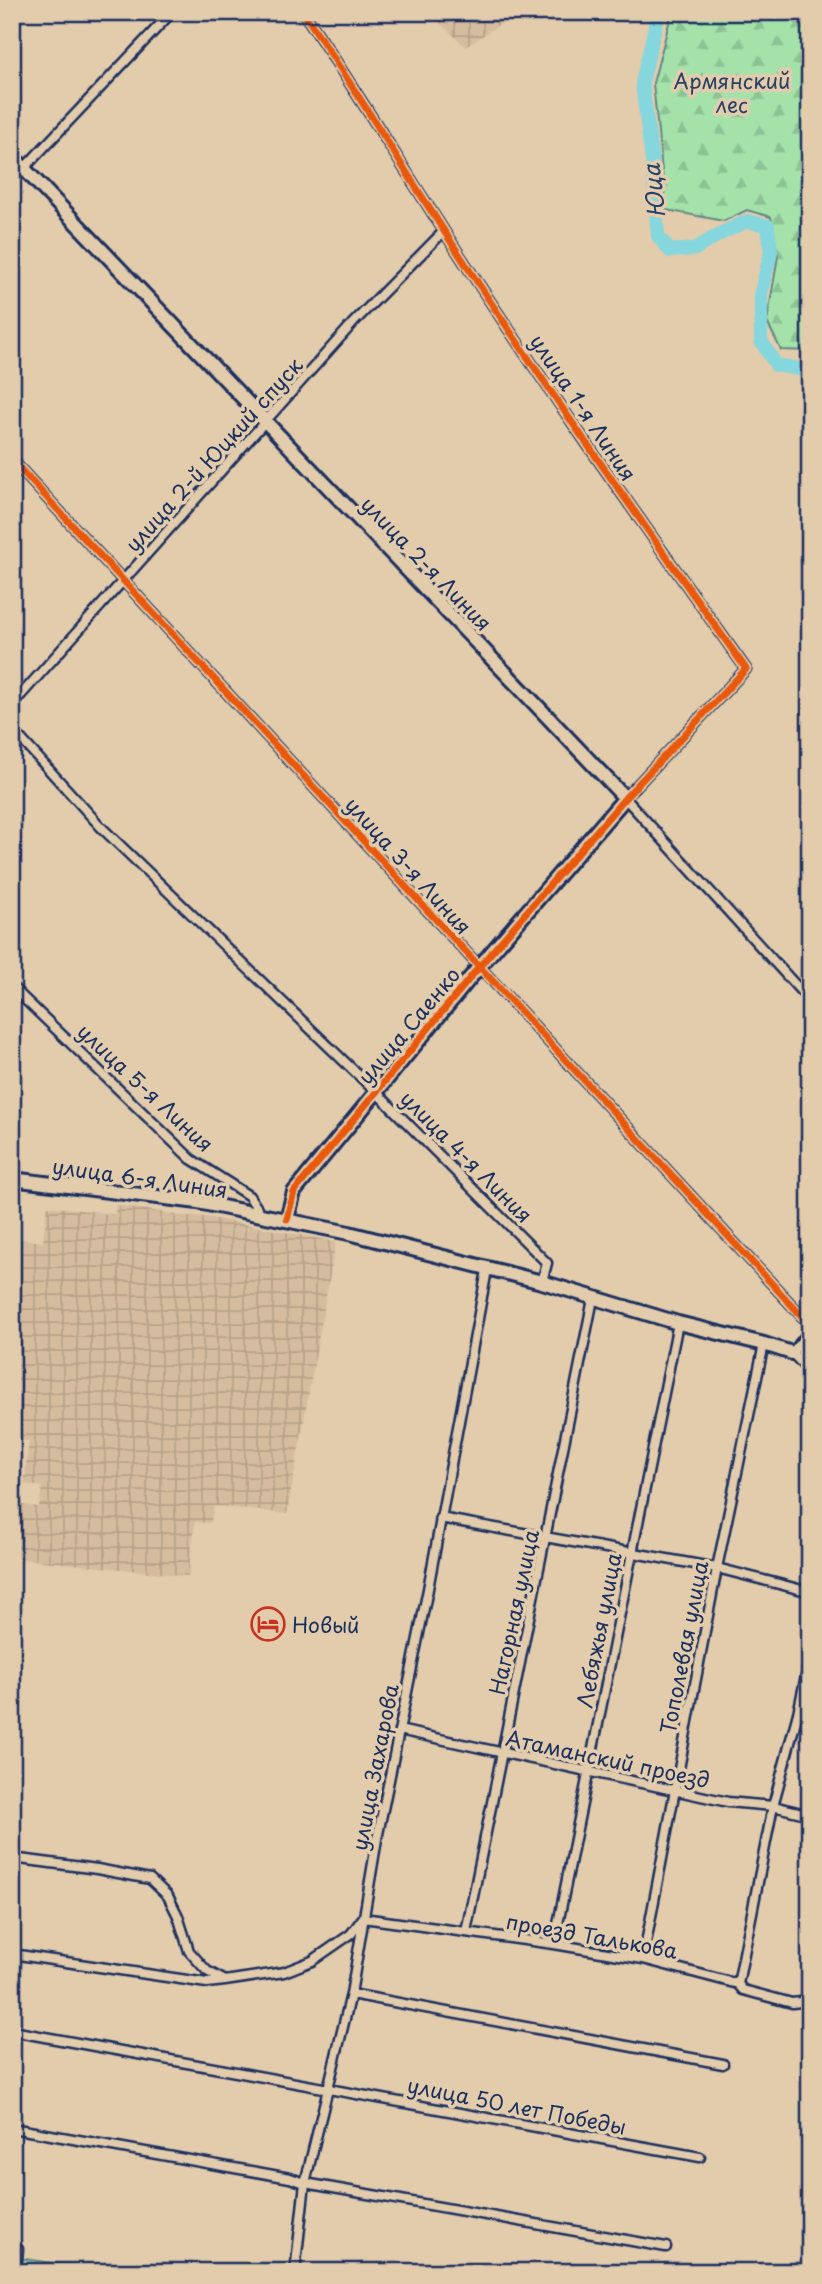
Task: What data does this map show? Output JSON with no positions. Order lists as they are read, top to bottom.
{
  "streets": {
    "street": [
      "улица 1-я Линия",
      "улица 2-й Юцкий спуск",
      "улица 2-я Линия",
      "улица 3-я Линия",
      "улица Саенко",
      "улица 5-я Линия",
      "улица 4-я Линия",
      "улица 6-я Линия",
      "Нагорная улица",
      "Лебяжья улица",
      "Тополевая улица",
      "Атаманский проезд",
      "улица Захарова",
      "проезд Талькова",
      "улица 50 лет Победы"
    ]
  },
  "crossings": [
    ["улица 1-я Линия", "улица 2-й Юцкий спуск"],
    ["улица 1-я Линия", "улица 2-я Линия"],
    ["улица 1-я Линия", "улица Саенко"],
    ["улица 2-й Юцкий спуск", "улица 2-я Линия"],
    ["улица 2-й Юцкий спуск", "улица 3-я Линия"],
    ["улица 2-я Линия", "улица Саенко"],
    ["улица 3-я Линия", "улица Саенко"],
    ["улица Саенко", "улица 4-я Линия"],
    ["улица 5-я Линия", "улица 6-я Линия"],
    ["Нагорная улица", "Атаманский проезд"],
    ["Нагорная улица", "проезд Талькова"],
    ["Лебяжья улица", "Атаманский проезд"],
    ["Лебяжья улица", "проезд Талькова"],
    ["Тополевая улица", "Атаманский проезд"],
    ["Тополевая улица", "проезд Талькова"],
    ["Атаманский проезд", "улица Захарова"],
    ["улица Захарова", "проезд Талькова"],
    ["улица Захарова", "улица 50 лет Победы"]
  ],
  "water": ["Юца"],
  "parks": ["Армянский лес"],
  "places": {
    "hotel": ["Новый"]
  }
}
